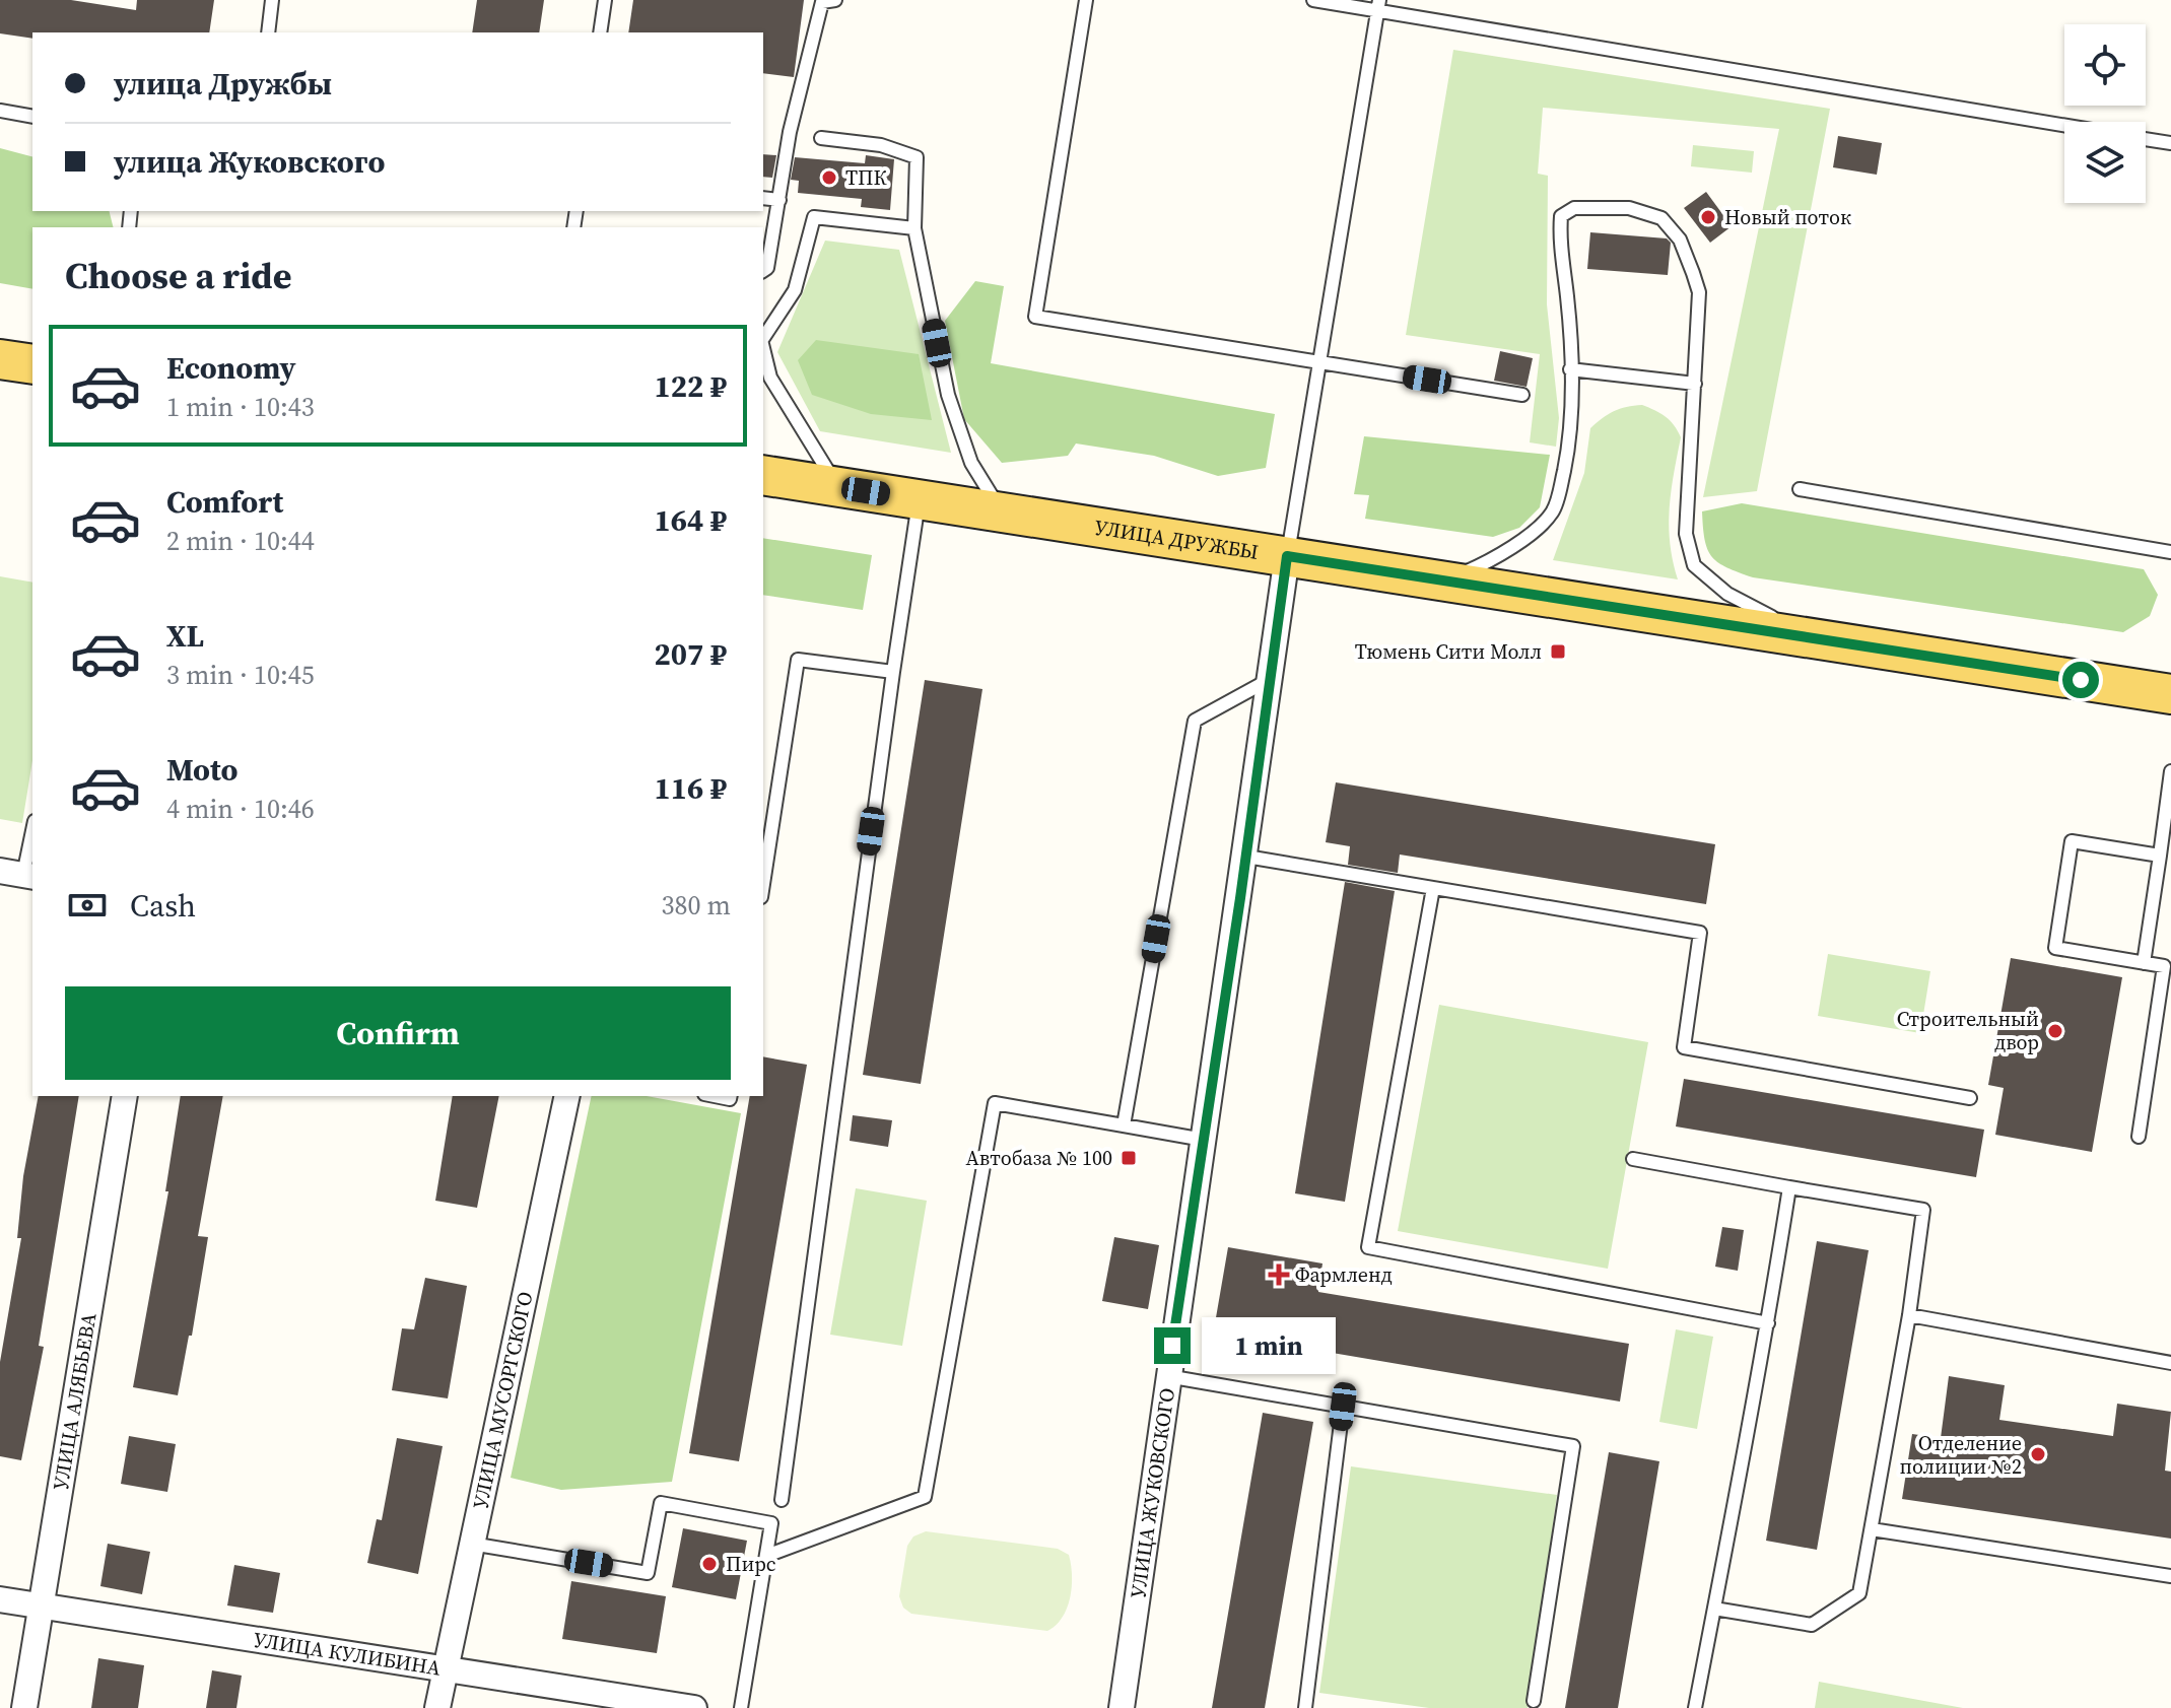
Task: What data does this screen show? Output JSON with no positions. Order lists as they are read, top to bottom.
{
  "streets": {
    "main road": ["УЛИЦА ДРУЖБЫ"],
    "street": [
      "УЛИЦА АЛЯБЬЕВА",
      "УЛИЦА МУСОРГСКОГО",
      "УЛИЦА ЖУКОВСКОГО",
      "УЛИЦА КУЛИБИНА"
    ]
  },
  "crossings": [
    ["УЛИЦА ДРУЖБЫ", "УЛИЦА ЖУКОВСКОГО"],
    ["УЛИЦА АЛЯБЬЕВА", "УЛИЦА КУЛИБИНА"],
    ["УЛИЦА МУСОРГСКОГО", "УЛИЦА КУЛИБИНА"]
  ],
  "places": {
    "other": [
      "ТПК",
      "Новый поток",
      "Строительный двор",
      "Отделение полиции №2",
      "Пирс"
    ],
    "transit": ["Тюмень Сити Молл", "Автобаза № 100"],
    "health": ["Фармленд"]
  },
  "page": {
    "banner": ["улица Дружбы", "улица Жуковского"],
    "heading": "Choose a ride",
    "list": [
      {
        "name": "Economy",
        "note": "1 min · 10:43",
        "value": "122 ₽"
      },
      {
        "name": "Comfort",
        "note": "2 min · 10:44",
        "value": "164 ₽"
      },
      {
        "name": "XL",
        "note": "3 min · 10:45",
        "value": "207 ₽"
      },
      {
        "name": "Moto",
        "note": "4 min · 10:46",
        "value": "116 ₽"
      }
    ],
    "pay": ["Cash", "380 m"],
    "buttons": "Confirm",
    "bubble": "1 min"
  }
}
